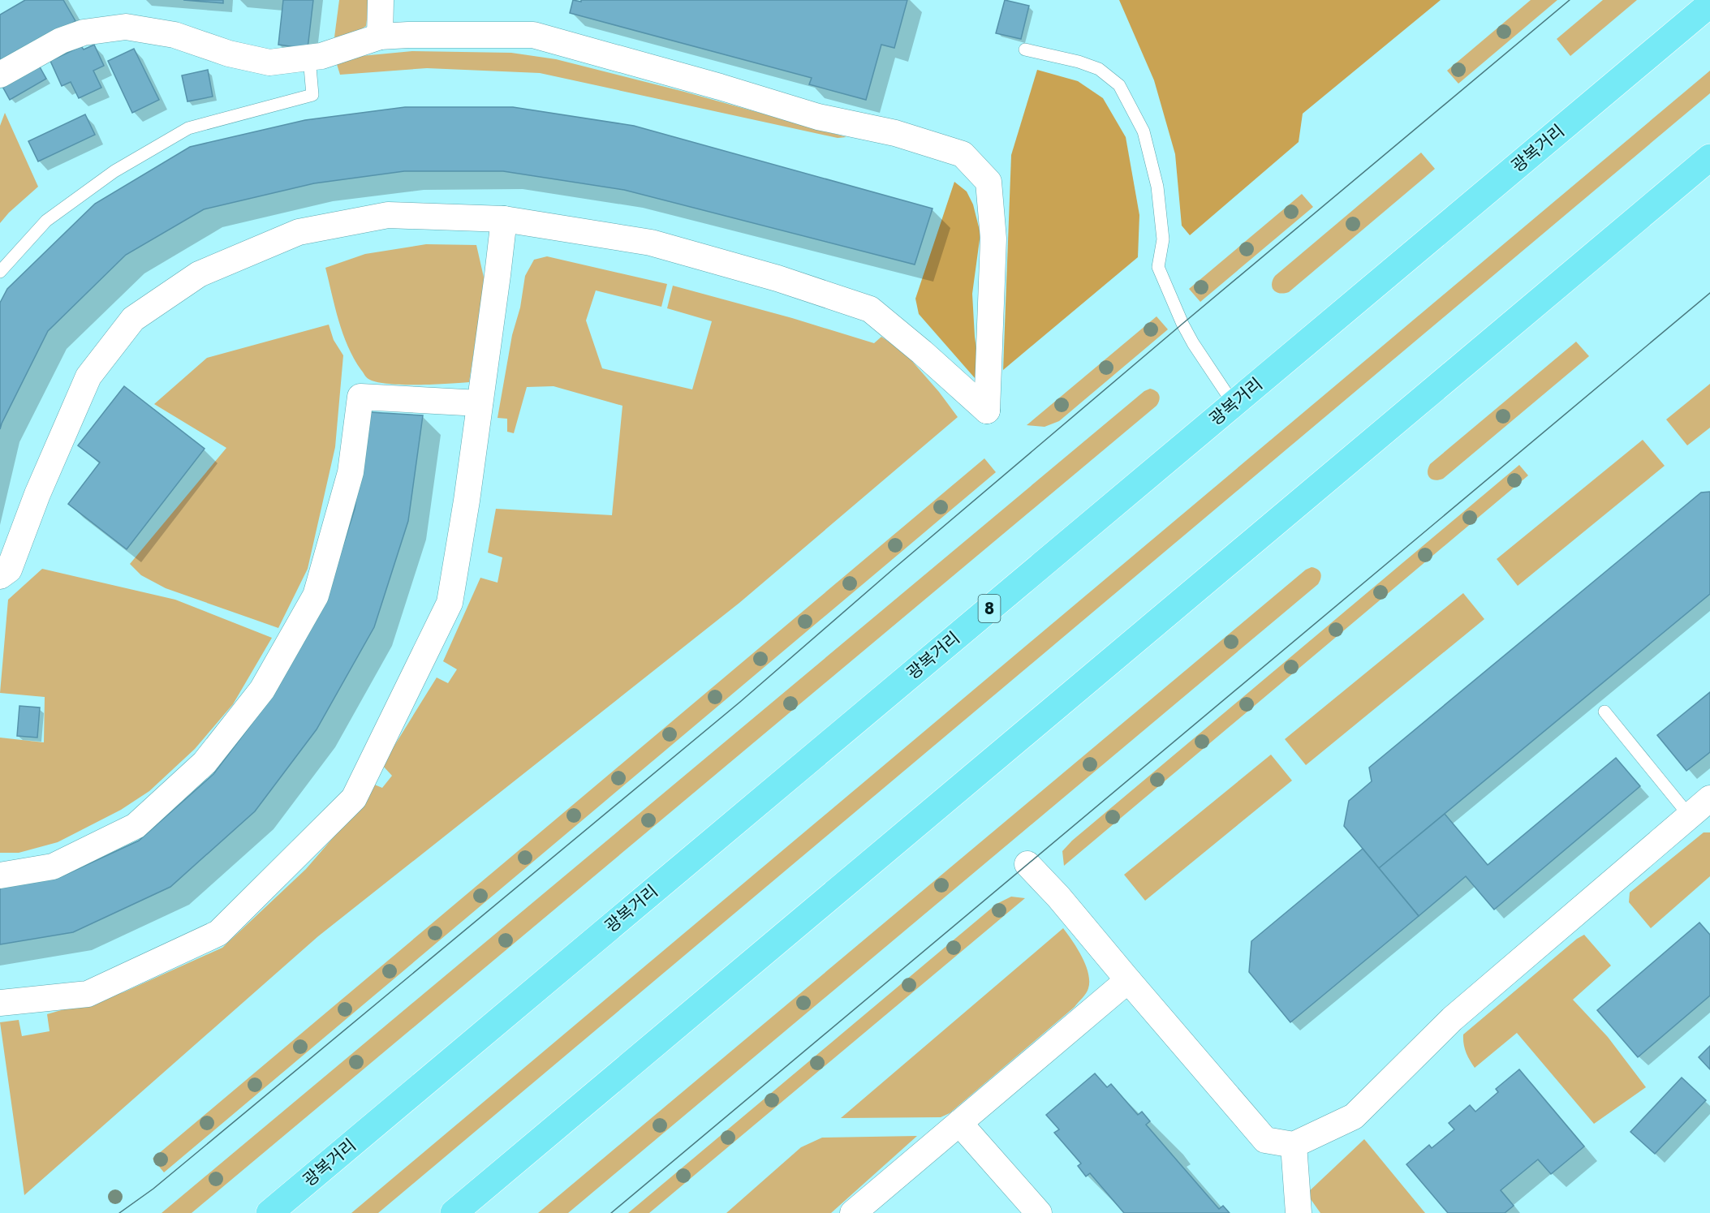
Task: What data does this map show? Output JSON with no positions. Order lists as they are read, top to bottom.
{
  "streets": {
    "highway": ["광복거리", "8"]
  }
}
